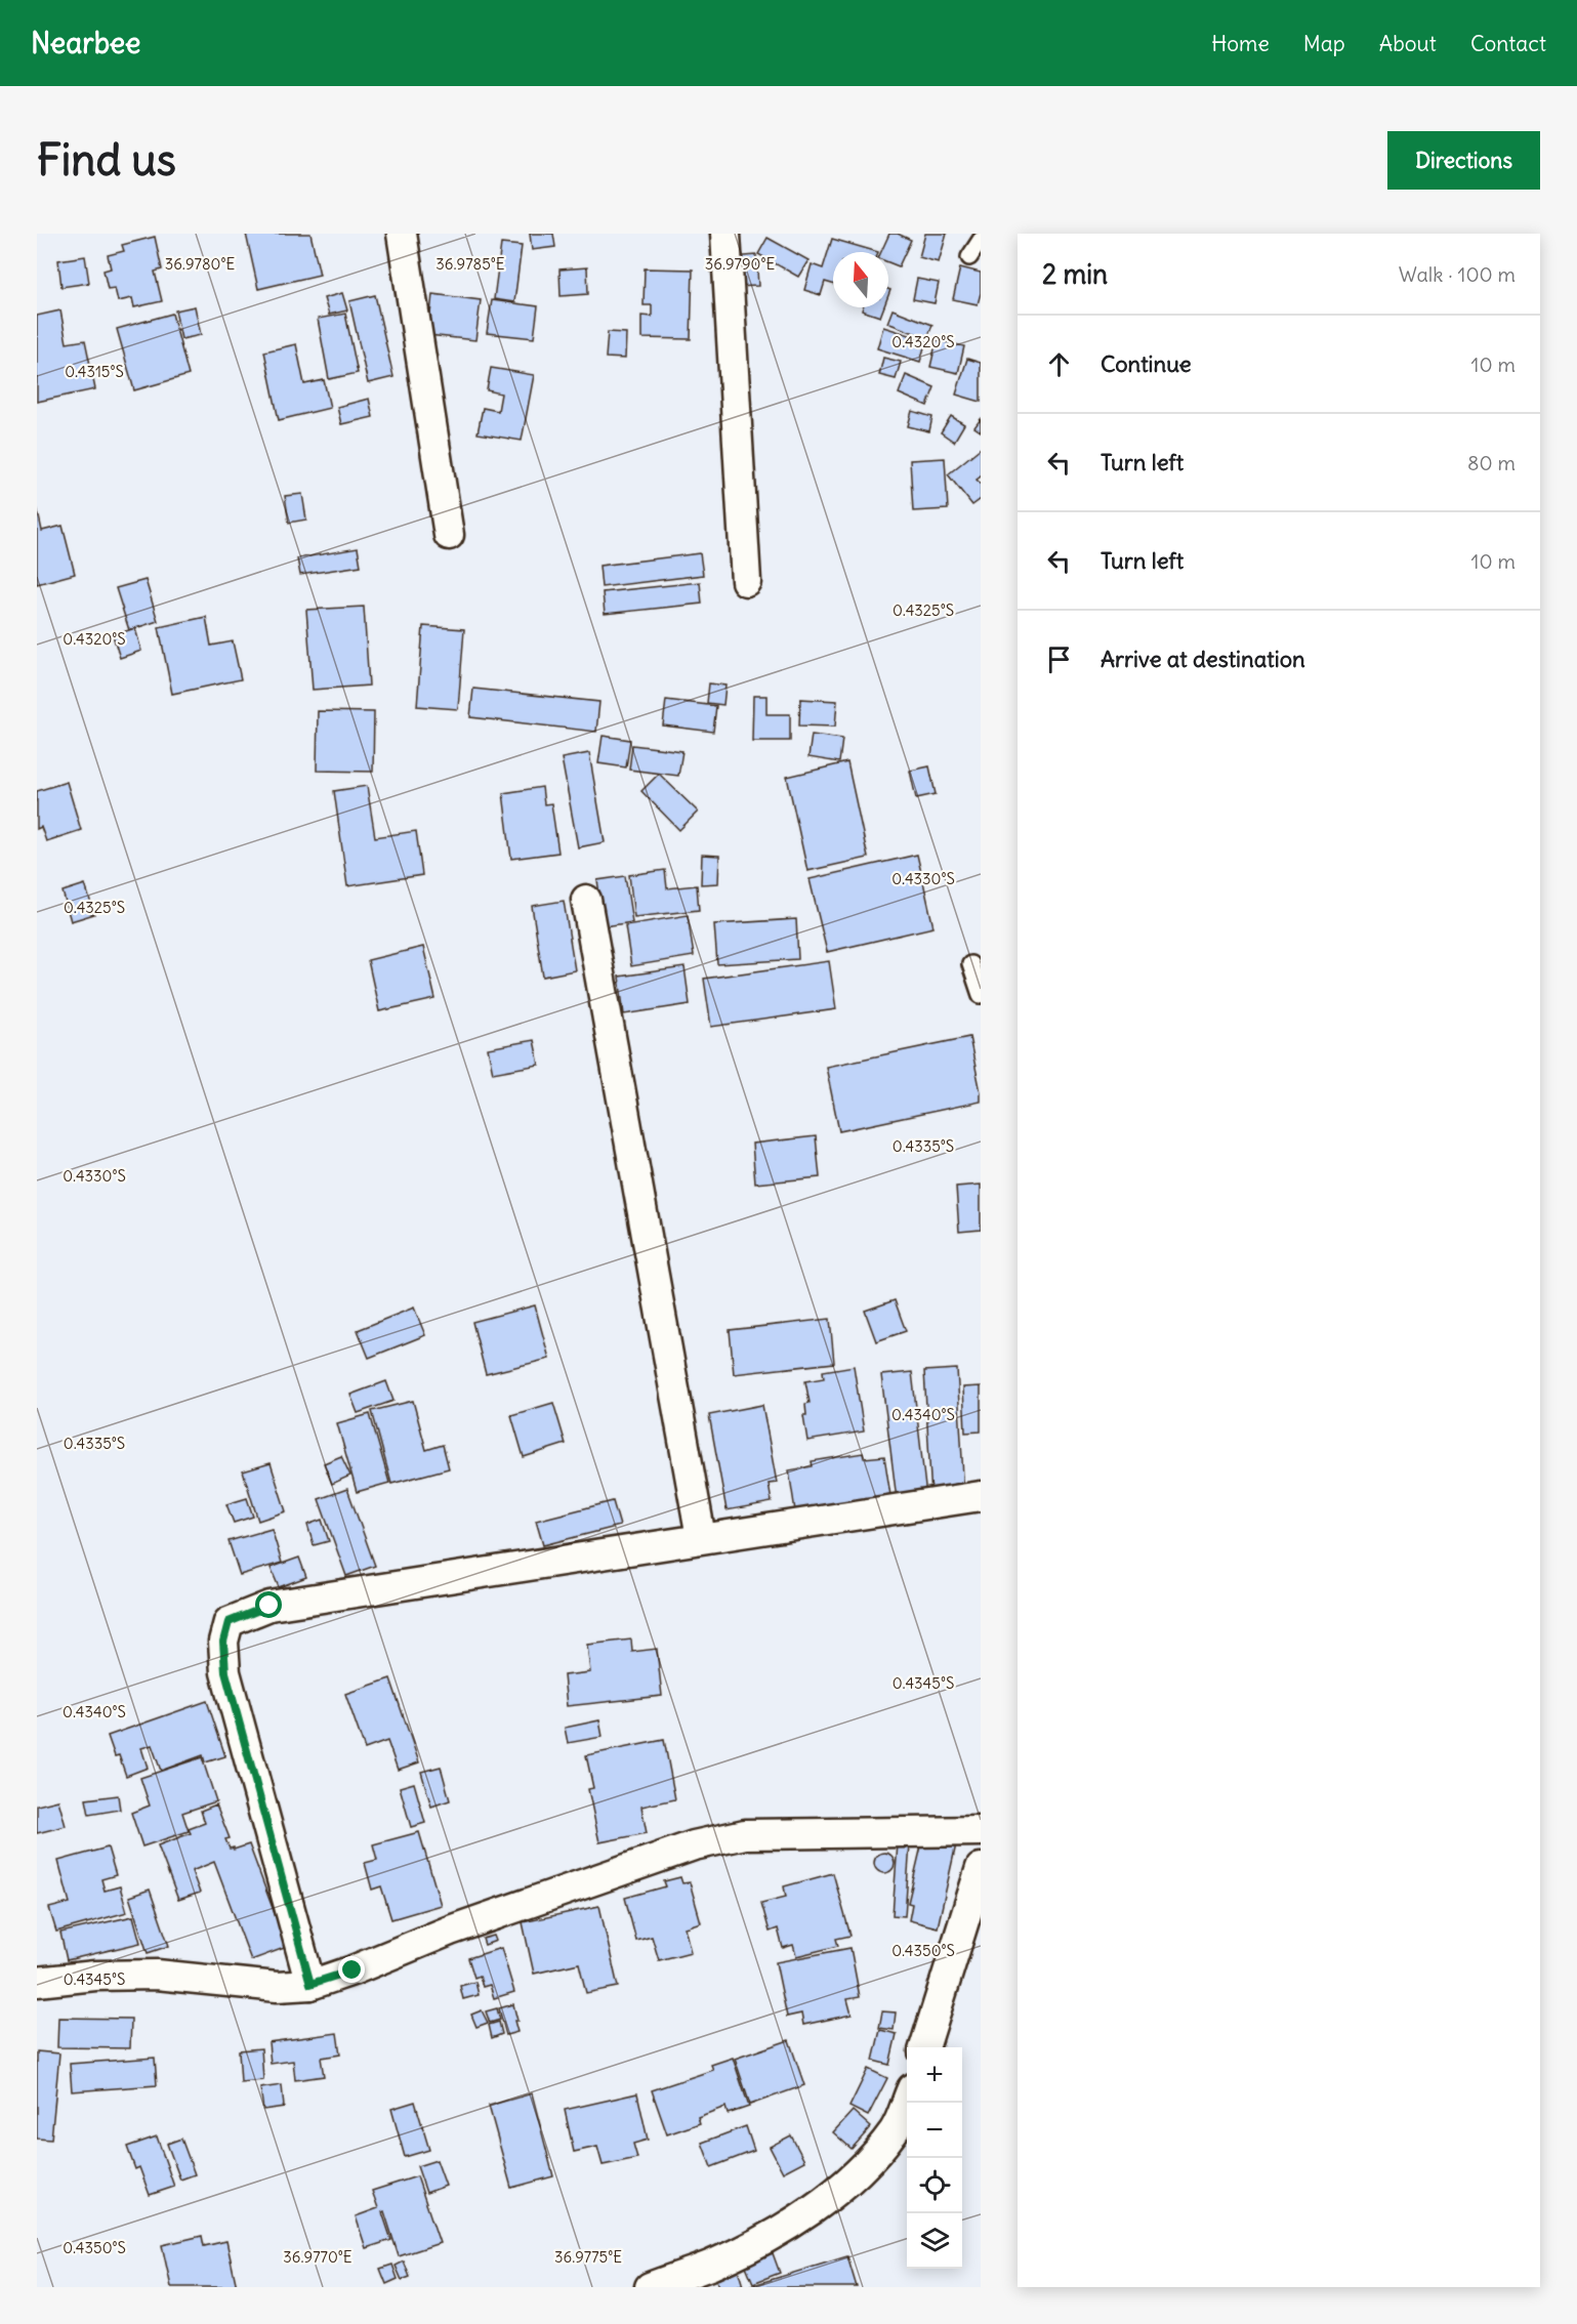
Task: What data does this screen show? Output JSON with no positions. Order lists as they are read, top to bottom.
{
  "north": "top",
  "page": {
    "header": "Nearbee",
    "nav": [
      "Home",
      "Map",
      "About",
      "Contact"
    ],
    "buttons": "Directions",
    "title": "Find us",
    "heading": ["2 min", "Walk · 100 m"],
    "list": [
      ["Continue", "10 m"],
      ["Turn left", "80 m"],
      ["Turn left", "10 m"],
      "Arrive at destination"
    ],
    "map_buttons": ["+", "−"]
  },
  "coordinates": [
    "36.9780°E",
    "36.9785°E",
    "36.9790°E",
    "0.4320°S",
    "0.4315°S",
    "0.4325°S",
    "0.4330°S",
    "0.4335°S",
    "0.4340°S",
    "0.4345°S",
    "0.4350°S",
    "36.9770°E",
    "36.9775°E"
  ]
}
